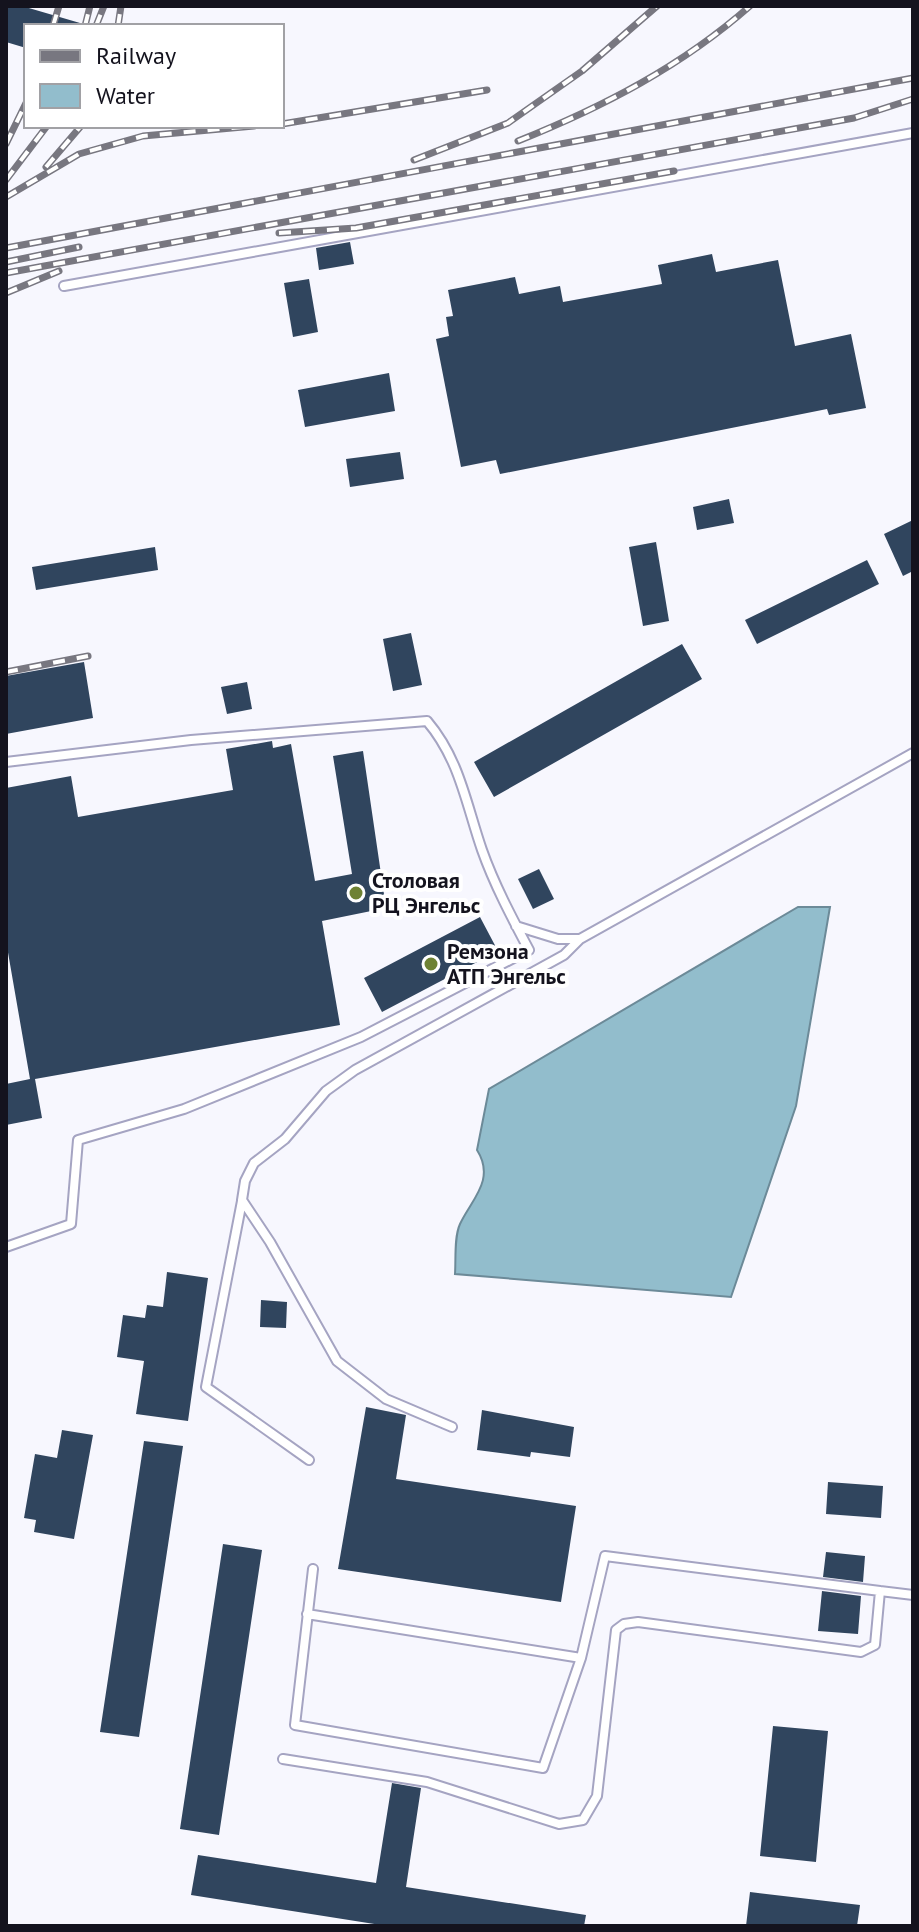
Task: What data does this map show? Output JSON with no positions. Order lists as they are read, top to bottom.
{
  "places": ["Столовая РЦ Энгельс", "Ремзона АТП Энгельс"],
  "legend": ["Railway", "Water"]
}
